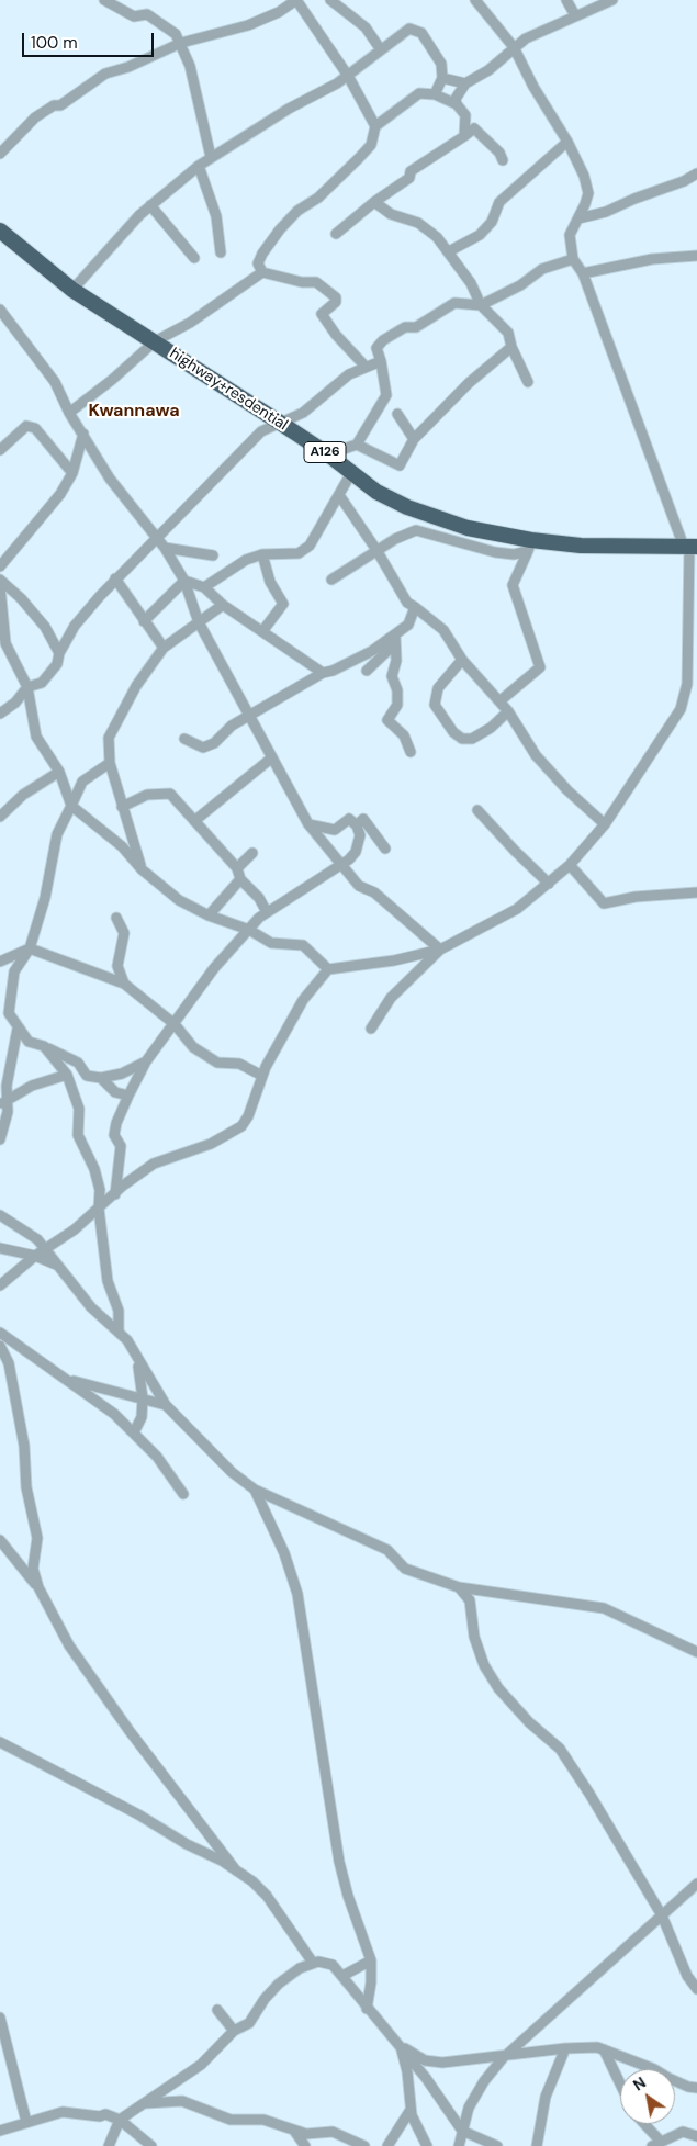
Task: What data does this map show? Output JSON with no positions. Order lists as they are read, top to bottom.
{
  "streets": {
    "highway": ["highway+resdential", "A126"]
  },
  "districts": ["Kwannawa"],
  "scale_bar": "100 m",
  "north": "top left"
}
